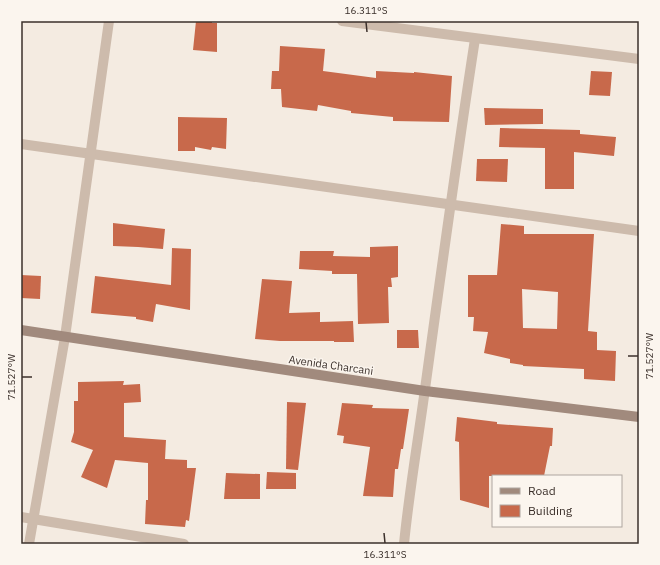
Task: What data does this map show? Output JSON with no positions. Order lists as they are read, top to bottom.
{
  "streets": {
    "main road": ["Avenida Charcani"]
  },
  "legend": ["Road", "Building"],
  "coordinates": ["16.311°S", "71.527°W"]
}
